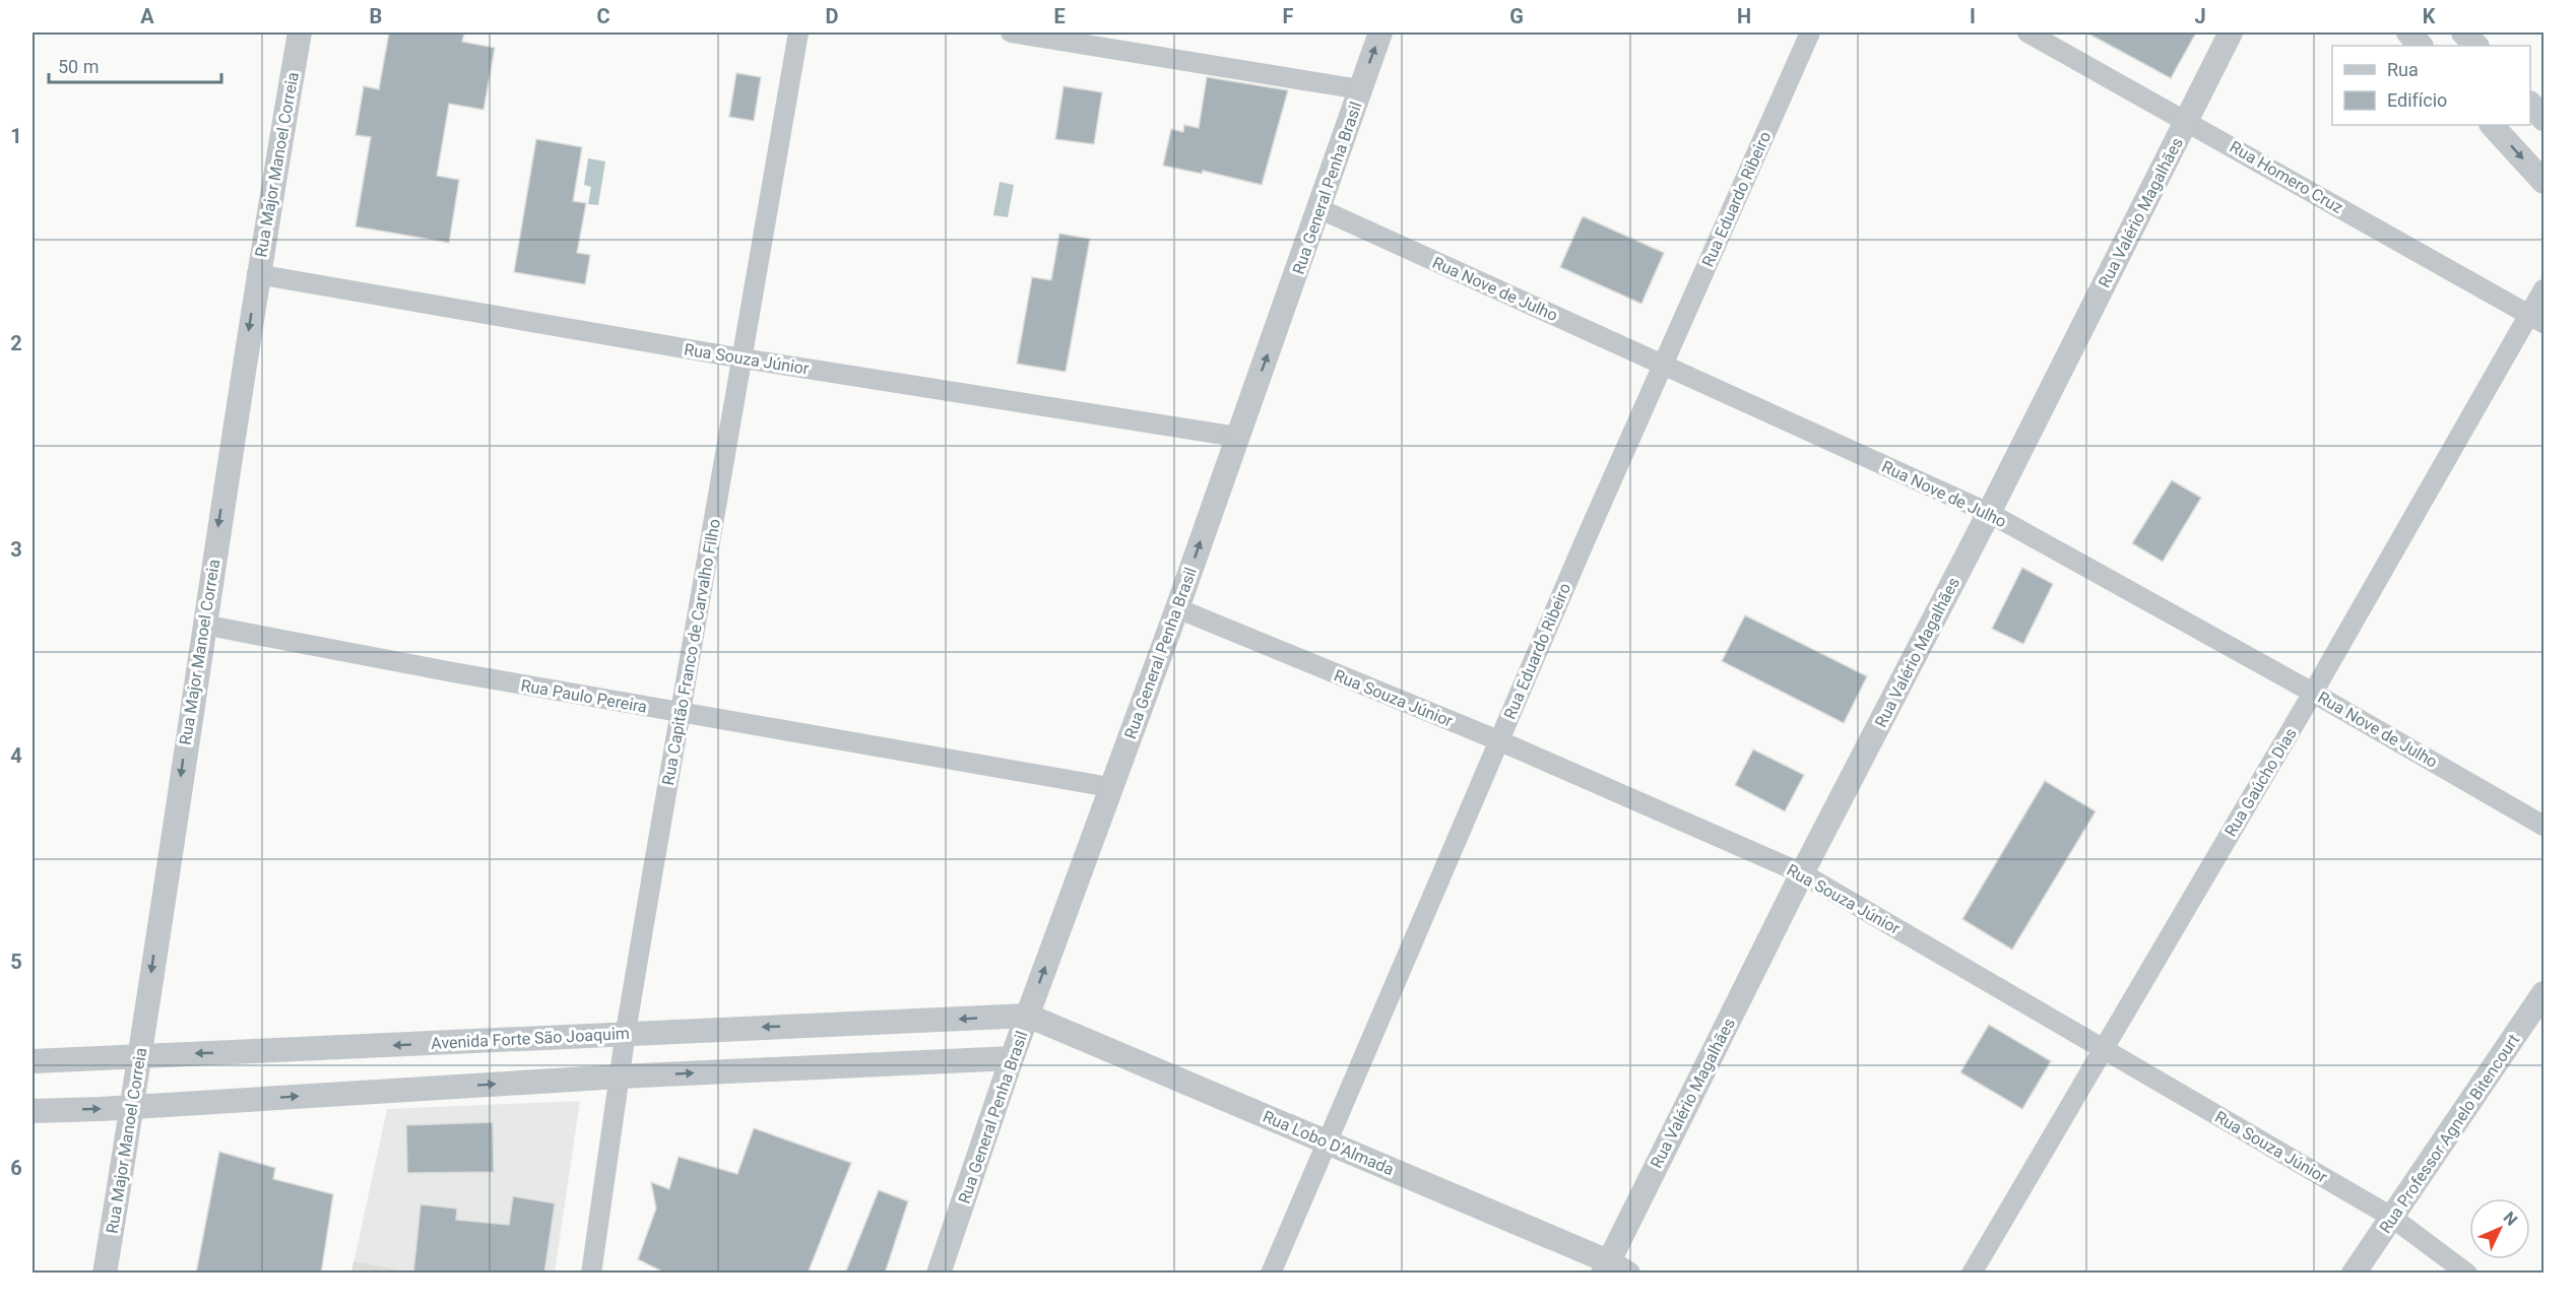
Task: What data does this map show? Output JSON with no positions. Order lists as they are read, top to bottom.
{
  "streets": {
    "street": [
      "Rua Major Manoel Correia",
      "Rua Homero Cruz",
      "Rua General Penha Brasil",
      "Rua Eduardo Ribeiro",
      "Rua Valério Magalhães",
      "Rua Nove de Julho",
      "Rua Souza Júnior",
      "Rua Capitão Franco de Carvalho Filho",
      "Rua Paulo Pereira",
      "Rua Gaúcho Dias",
      "Avenida Forte São Joaquim",
      "Rua Professor Agnelo Bitencourt",
      "Rua Lobo D'Almada"
    ]
  },
  "crossings": [
    ["Rua Major Manoel Correia", "Rua Souza Júnior"],
    ["Rua Major Manoel Correia", "Rua Paulo Pereira"],
    ["Rua Major Manoel Correia", "Avenida Forte São Joaquim"],
    ["Rua Homero Cruz", "Rua Valério Magalhães"],
    ["Rua Homero Cruz", "Rua Gaúcho Dias"],
    ["Rua General Penha Brasil", "Rua Nove de Julho"],
    ["Rua General Penha Brasil", "Rua Souza Júnior"],
    ["Rua General Penha Brasil", "Rua Paulo Pereira"],
    ["Rua General Penha Brasil", "Avenida Forte São Joaquim"],
    ["Rua General Penha Brasil", "Rua Lobo D'Almada"],
    ["Rua Eduardo Ribeiro", "Rua Nove de Julho"],
    ["Rua Eduardo Ribeiro", "Rua Souza Júnior"],
    ["Rua Eduardo Ribeiro", "Rua Lobo D'Almada"],
    ["Rua Valério Magalhães", "Rua Nove de Julho"],
    ["Rua Valério Magalhães", "Rua Souza Júnior"],
    ["Rua Valério Magalhães", "Rua Lobo D'Almada"],
    ["Rua Nove de Julho", "Rua Gaúcho Dias"],
    ["Rua Souza Júnior", "Rua Capitão Franco de Carvalho Filho"],
    ["Rua Souza Júnior", "Rua Gaúcho Dias"],
    ["Rua Souza Júnior", "Rua Professor Agnelo Bitencourt"],
    ["Rua Capitão Franco de Carvalho Filho", "Rua Paulo Pereira"],
    ["Rua Capitão Franco de Carvalho Filho", "Avenida Forte São Joaquim"],
    ["Avenida Forte São Joaquim", "Rua Lobo D'Almada"]
  ],
  "one_way": ["Rua Major Manoel Correia", "Rua General Penha Brasil"],
  "legend": ["Rua", "Edifício"],
  "scale_bar": "50 m",
  "north": "top right",
  "grid": {
    "columns": [
      "A",
      "B",
      "C",
      "D",
      "E",
      "F",
      "G",
      "H",
      "I",
      "J",
      "K"
    ],
    "rows": [
      "1",
      "2",
      "3",
      "4",
      "5",
      "6"
    ]
  }
}
